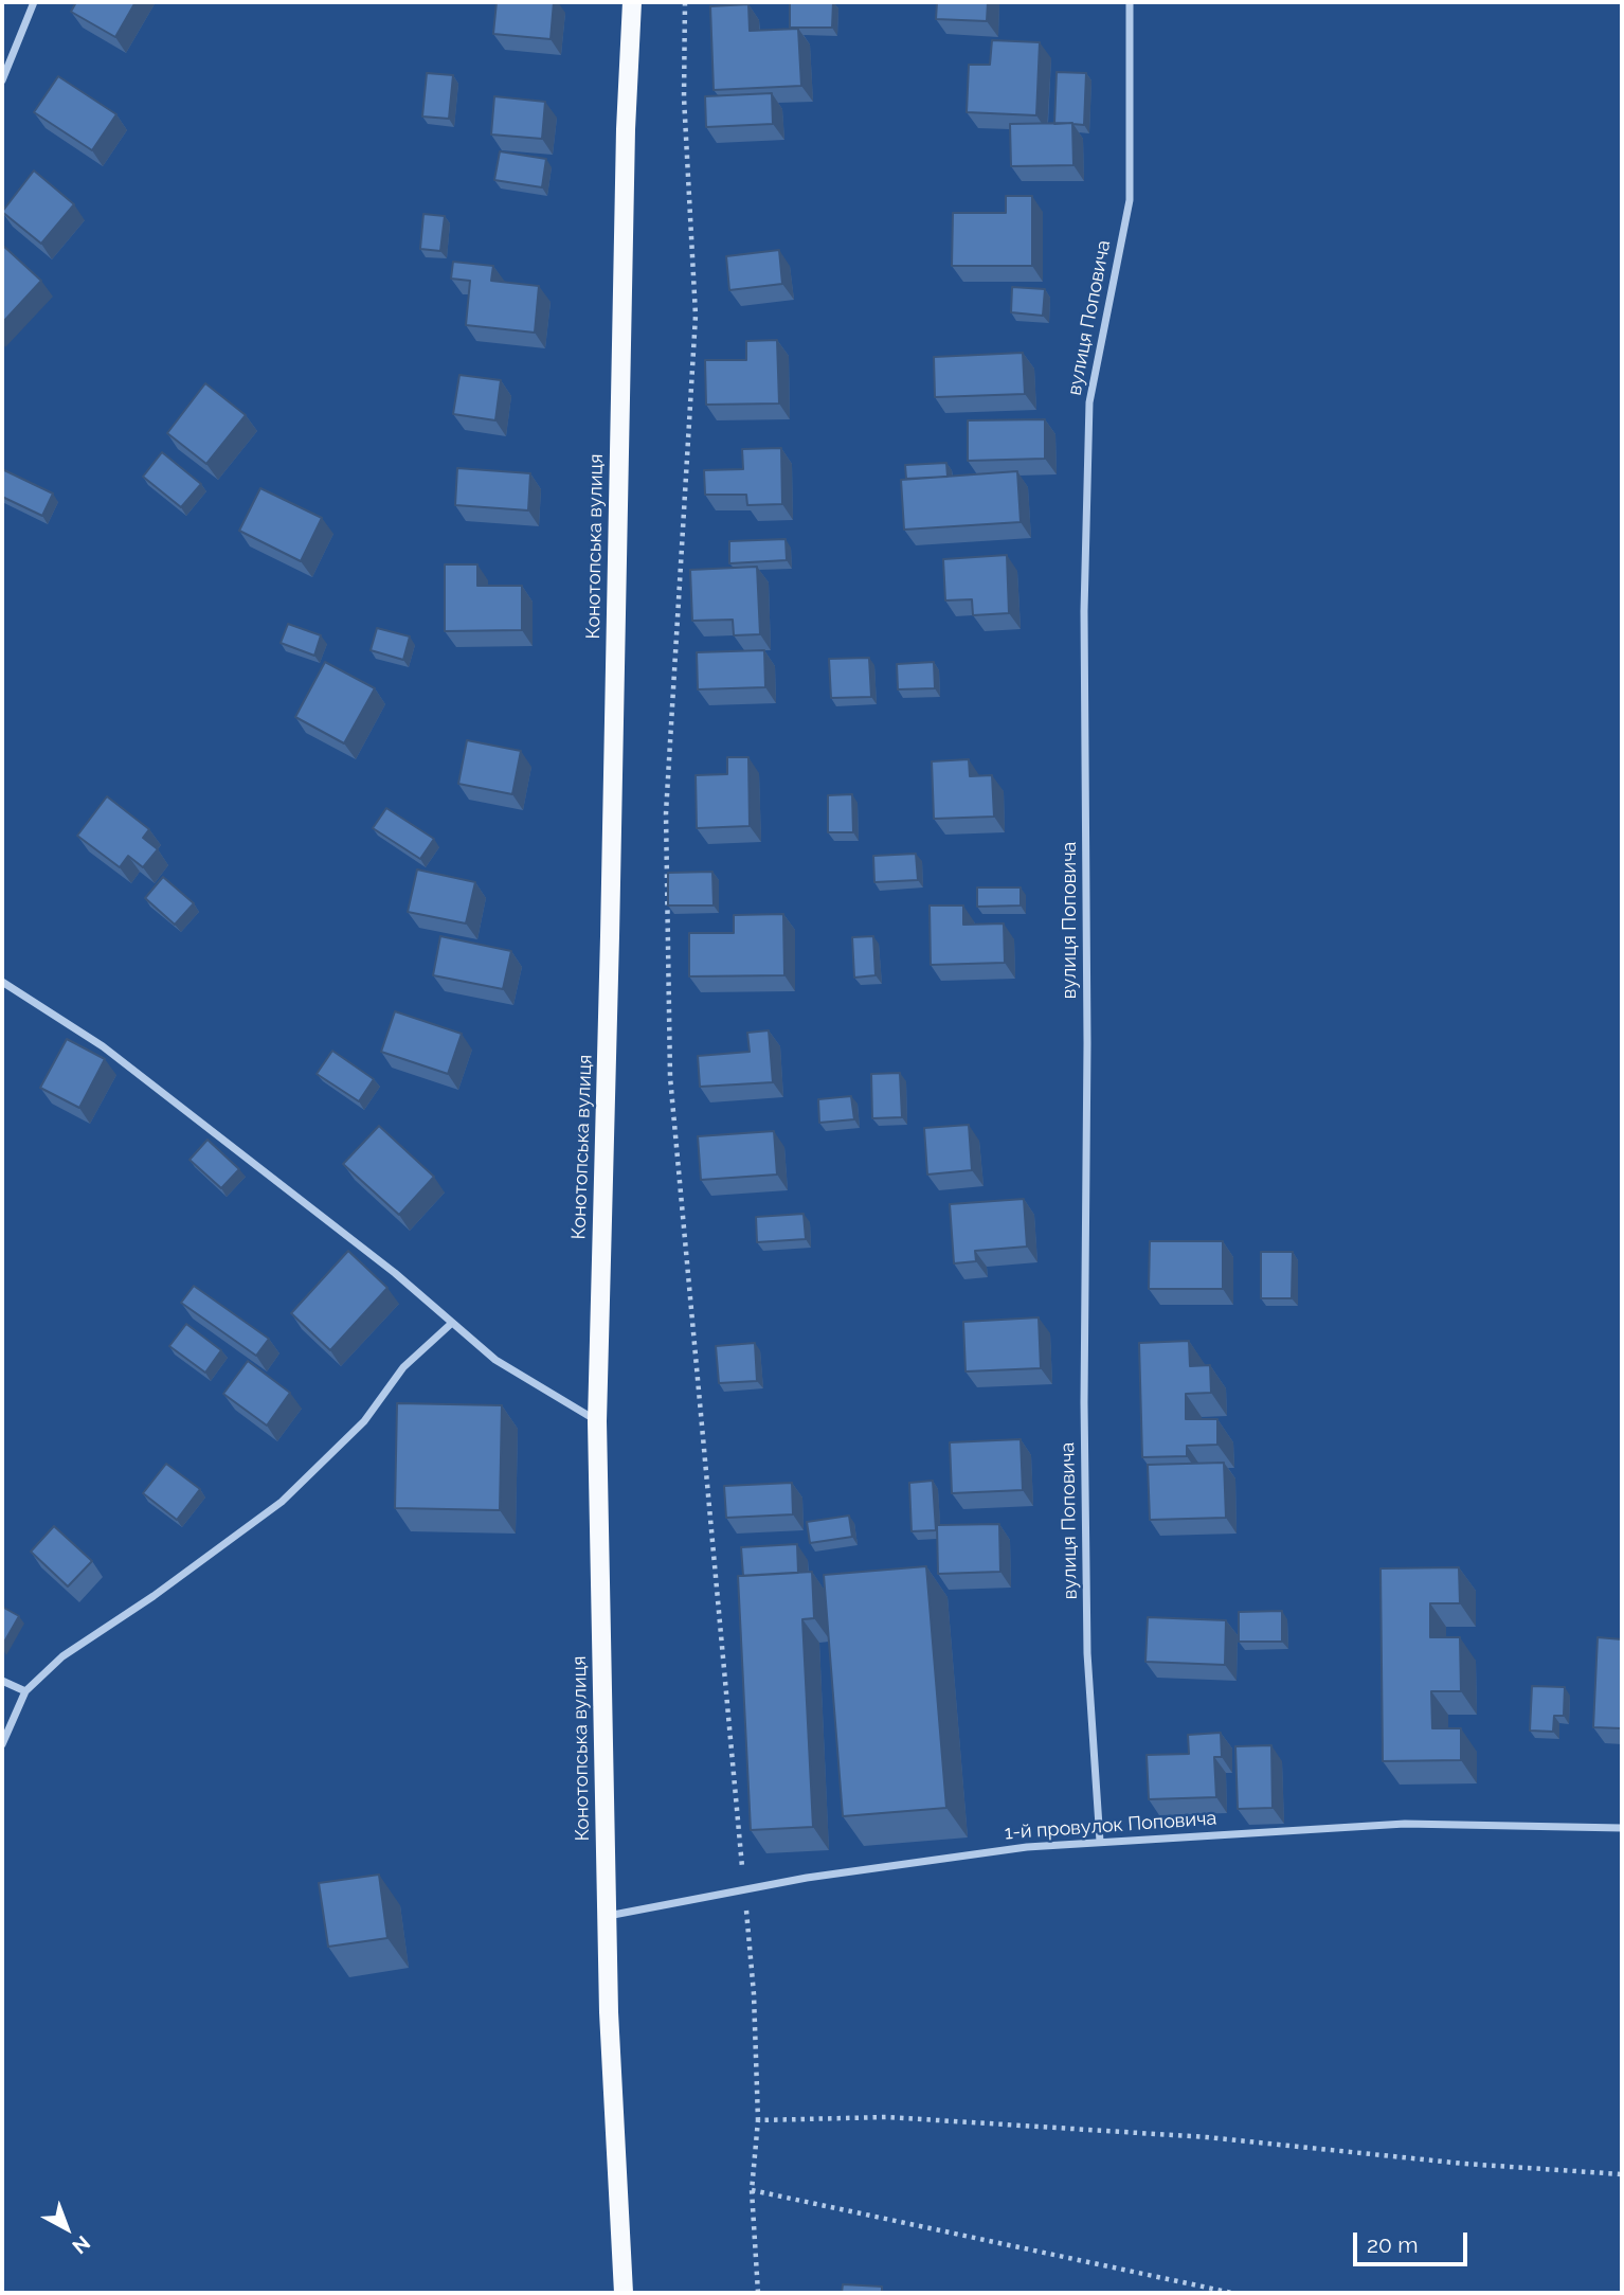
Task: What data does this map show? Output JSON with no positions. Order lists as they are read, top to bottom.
{
  "streets": {
    "main road": ["Конотопська вулиця"],
    "street": ["вулиця Поповича", "1-й провулок Поповича"]
  },
  "crossings": [
    ["вулиця Поповича", "1-й провулок Поповича"],
    ["Конотопська вулиця", "1-й провулок Поповича"]
  ],
  "scale_bar": "20 m",
  "north": "bottom right"
}
